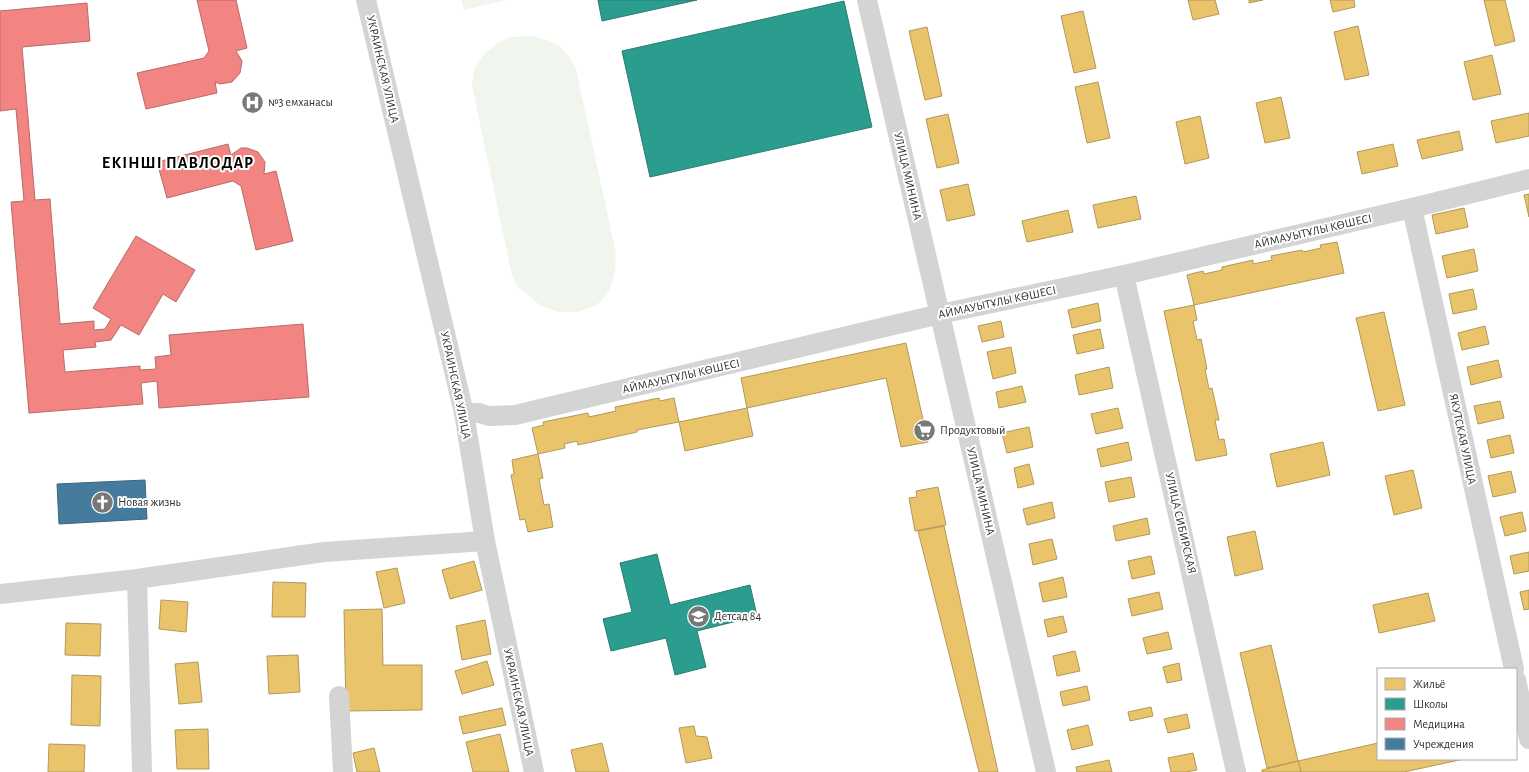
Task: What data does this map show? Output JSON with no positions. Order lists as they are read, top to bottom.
{
  "streets": {
    "street": [
      "УКРАИНСКАЯ УЛИЦА",
      "УЛИЦА МИНИНА",
      "АЙМАУЫТҰЛЫ КӨШЕСІ",
      "ЯКУТСКАЯ УЛИЦА",
      "УЛИЦА СИБИРСКАЯ"
    ]
  },
  "crossings": [
    ["УКРАИНСКАЯ УЛИЦА", "АЙМАУЫТҰЛЫ КӨШЕСІ"],
    ["УЛИЦА МИНИНА", "АЙМАУЫТҰЛЫ КӨШЕСІ"],
    ["АЙМАУЫТҰЛЫ КӨШЕСІ", "ЯКУТСКАЯ УЛИЦА"],
    ["АЙМАУЫТҰЛЫ КӨШЕСІ", "УЛИЦА СИБИРСКАЯ"]
  ],
  "districts": ["ЕКІНШІ ПАВЛОДАР"],
  "places": {
    "hospital": ["№3 емханасы"],
    "supermarket": ["Продуктовый"],
    "church": ["Новая жизнь"],
    "school or university": ["Детсад 84"]
  },
  "legend": [
    "Жильё",
    "Школы",
    "Медицина",
    "Учреждения"
  ]
}
